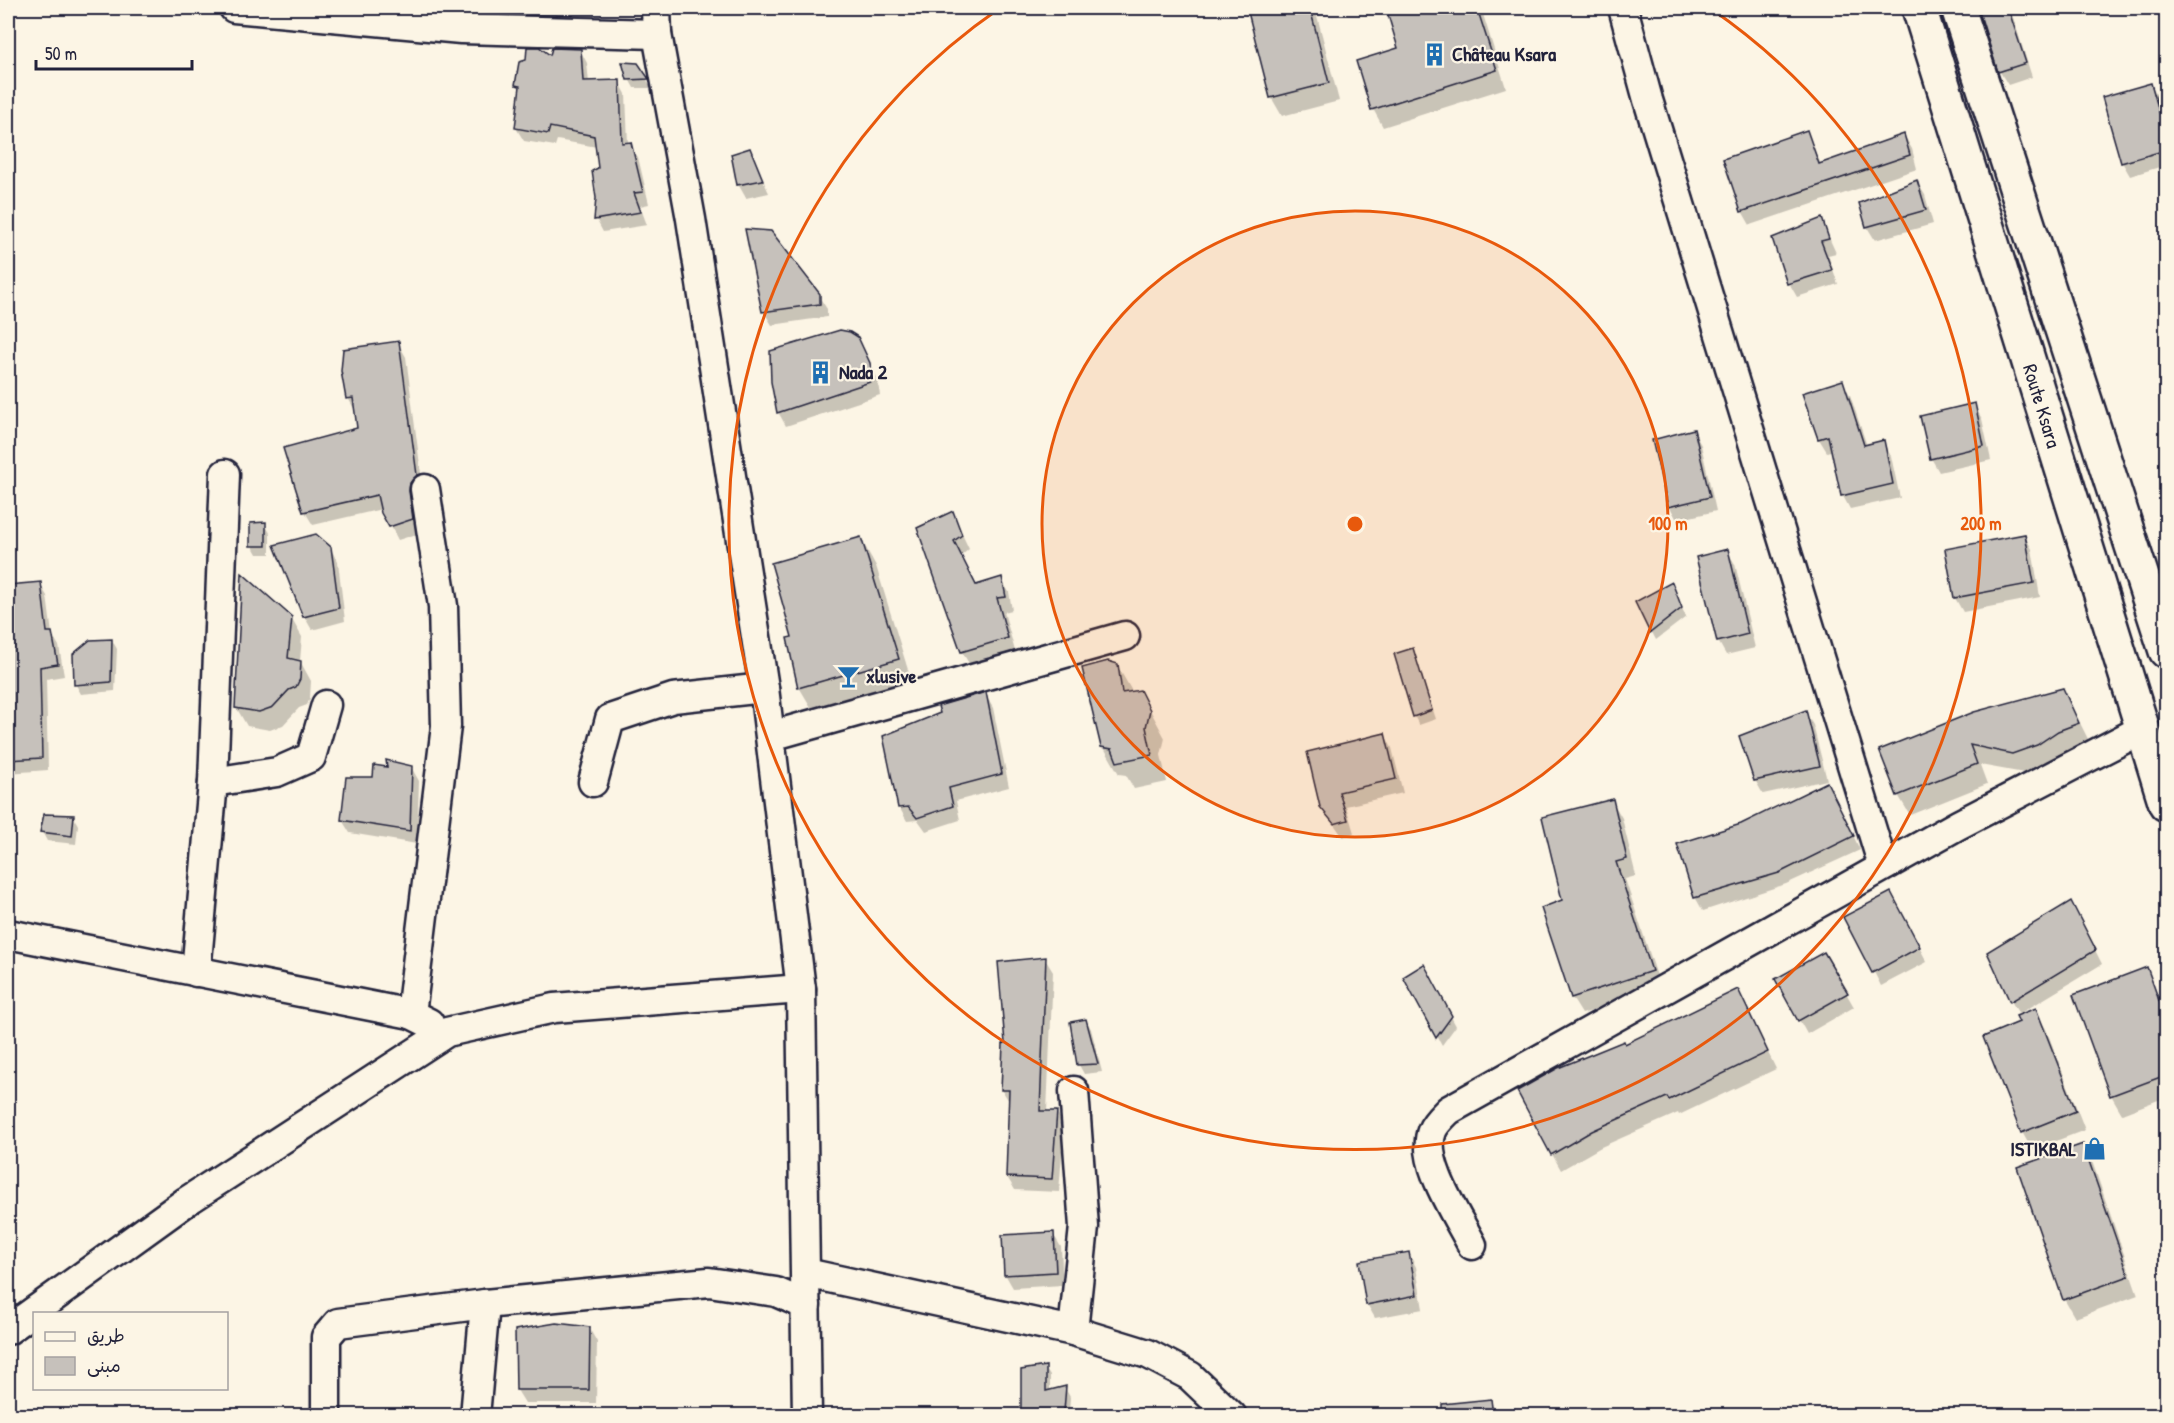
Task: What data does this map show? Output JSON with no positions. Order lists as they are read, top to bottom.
{
  "streets": {
    "main road": ["Route Ksara"]
  },
  "places": {
    "building": ["Château Ksara", "Nada 2"],
    "bar": ["xlusive"],
    "shop": ["ISTIKBAL"]
  },
  "legend": ["طريق", "مبنى"],
  "scale_bar": "50 m",
  "rings": ["100 m", "200 m"]
}
